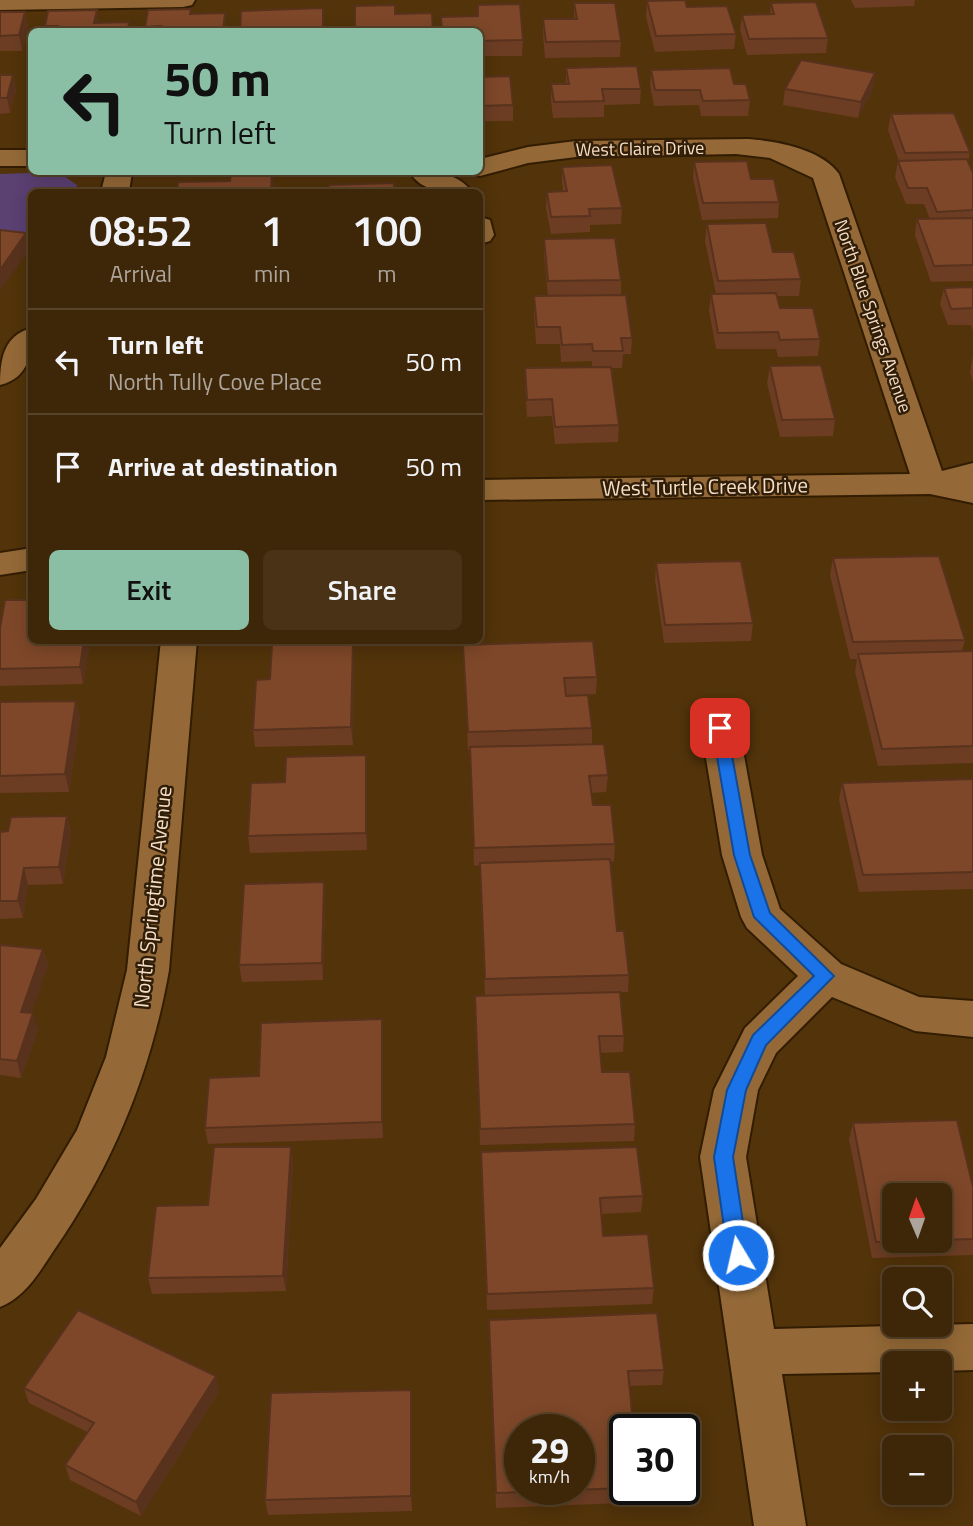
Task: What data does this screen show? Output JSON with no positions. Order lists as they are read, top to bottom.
{
  "streets": {
    "street": [
      "West Claire Drive",
      "North Blue Springs Avenue",
      "West Turtle Creek Drive",
      "North Springtime Avenue"
    ]
  },
  "crossings": [
    ["West Claire Drive", "North Blue Springs Avenue"],
    ["North Blue Springs Avenue", "West Turtle Creek Drive"]
  ],
  "north": "top",
  "page": {
    "turn": ["50 m", "Turn left"],
    "eta": [
      "08:52",
      "Arrival",
      "1",
      "min",
      "100",
      "m"
    ],
    "list": [
      {
        "name": "Turn left",
        "note": "North Tully Cove Place",
        "value": "50 m"
      },
      {
        "name": "Arrive at destination",
        "value": "50 m"
      }
    ],
    "buttons": ["Exit", "Share"],
    "map_buttons": ["+", "−"],
    "speed": "29 km/h",
    "limit": "30"
  }
}
